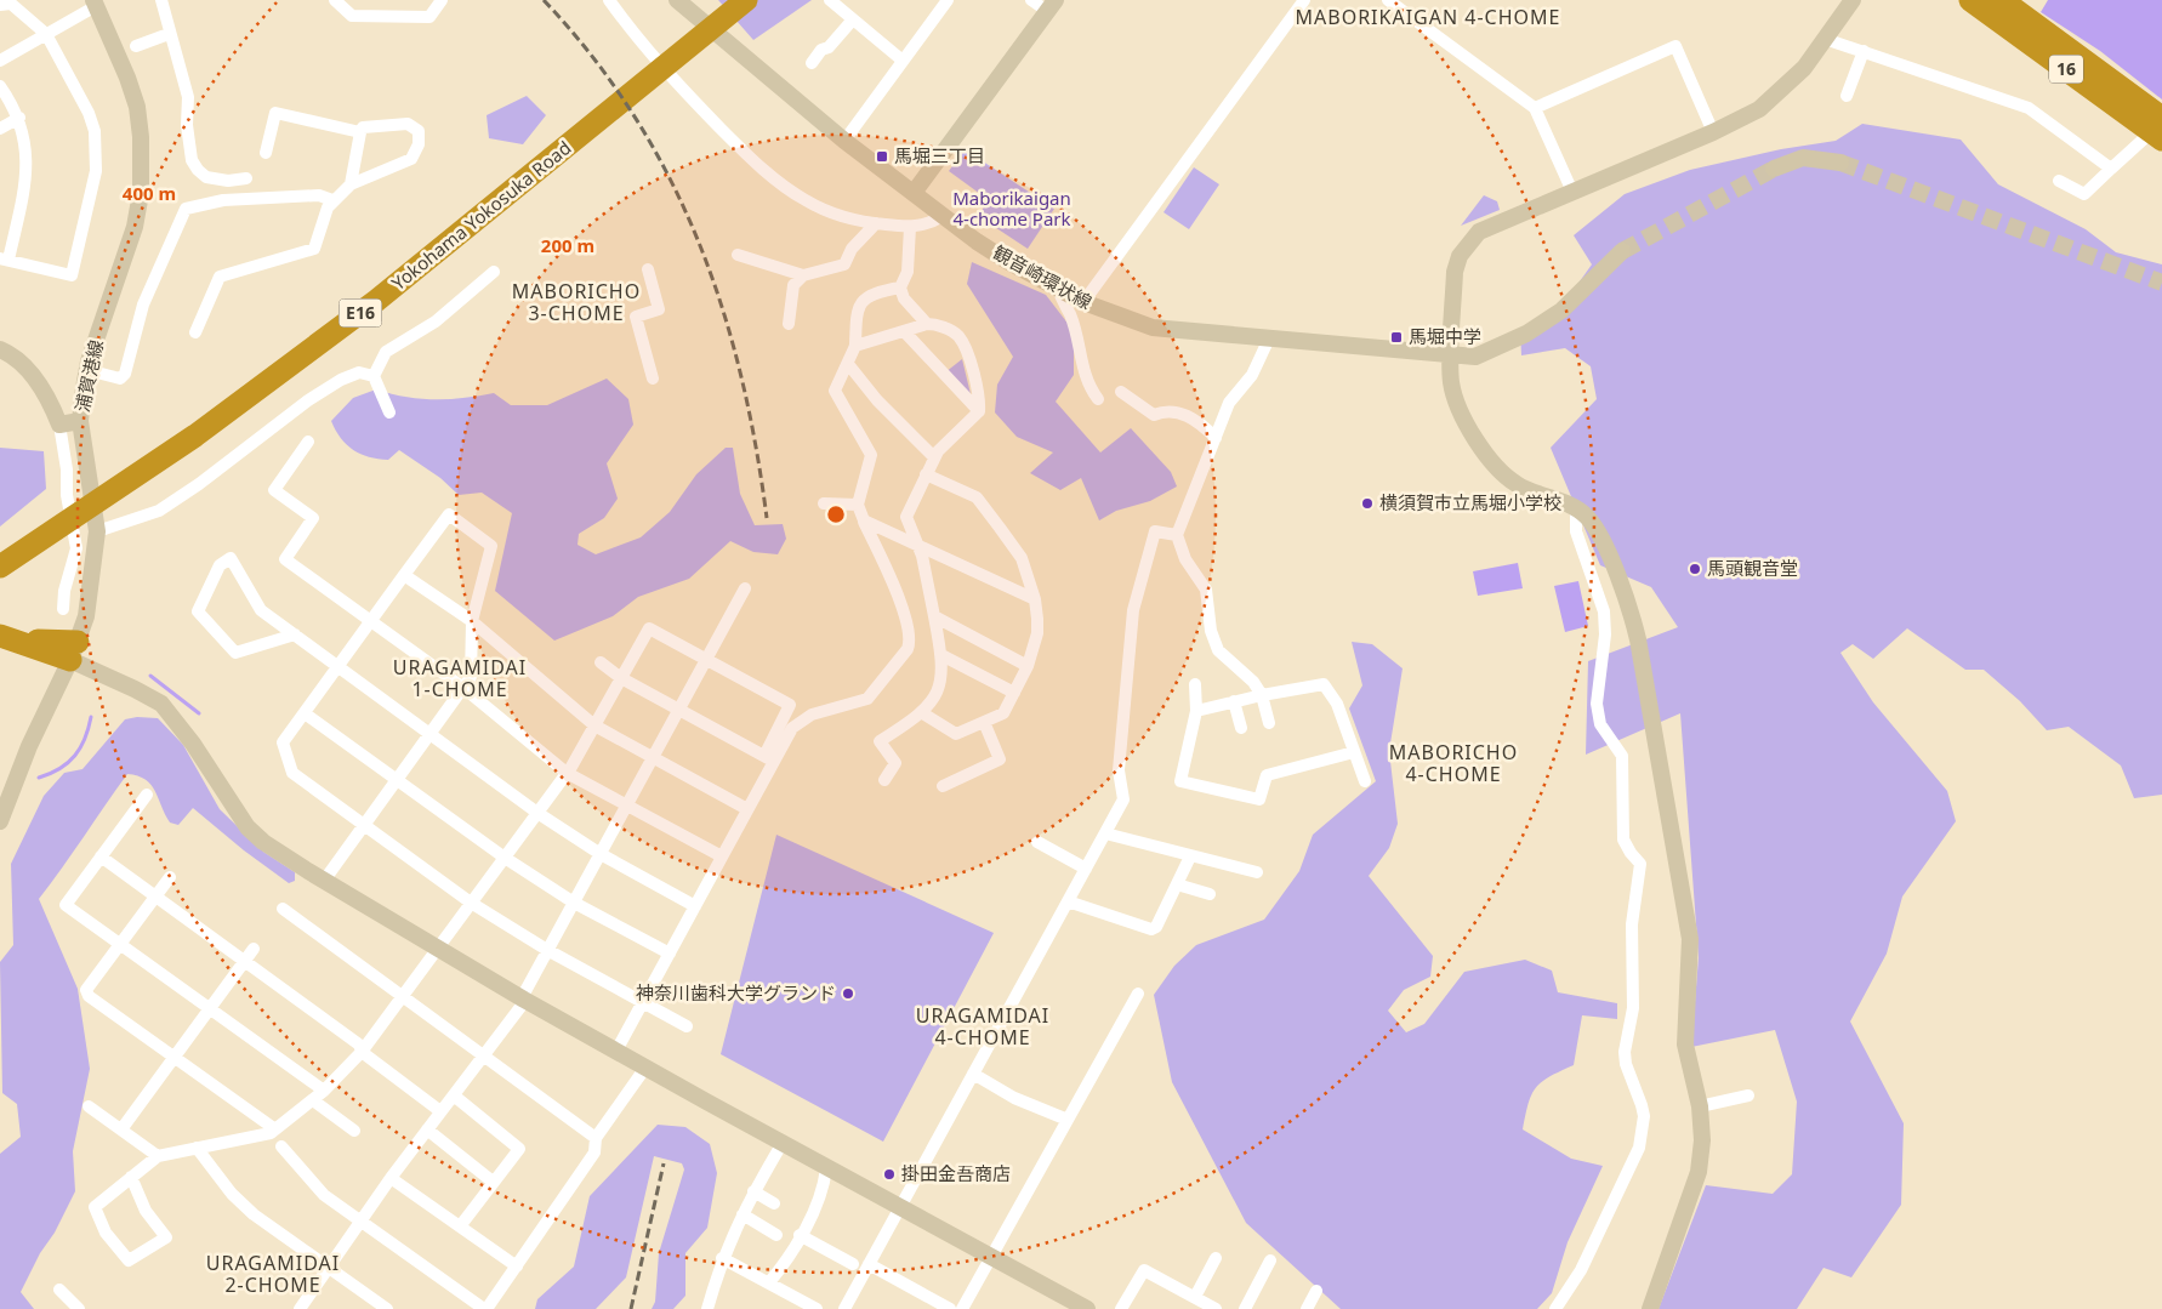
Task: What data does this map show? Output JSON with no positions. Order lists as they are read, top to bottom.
{
  "streets": {
    "highway": ["16", "Yokohama Yokosuka Road", "E16"],
    "street": ["観音崎環状線", "浦賀港線"]
  },
  "districts": [
    "MABORIKAIGAN 4-CHOME",
    "MABORICHO 3-CHOME",
    "URAGAMIDAI 1-CHOME",
    "MABORICHO 4-CHOME",
    "URAGAMIDAI 4-CHOME",
    "URAGAMIDAI 2-CHOME"
  ],
  "parks": ["Maborikaigan 4-chome Park"],
  "places": {
    "transit": ["馬堀三丁目", "馬堀中学"],
    "other": [
      "横須賀市立馬堀小学校",
      "馬頭観音堂",
      "神奈川歯科大学グランド",
      "掛田金吾商店"
    ]
  },
  "rings": ["400 m", "200 m"]
}
